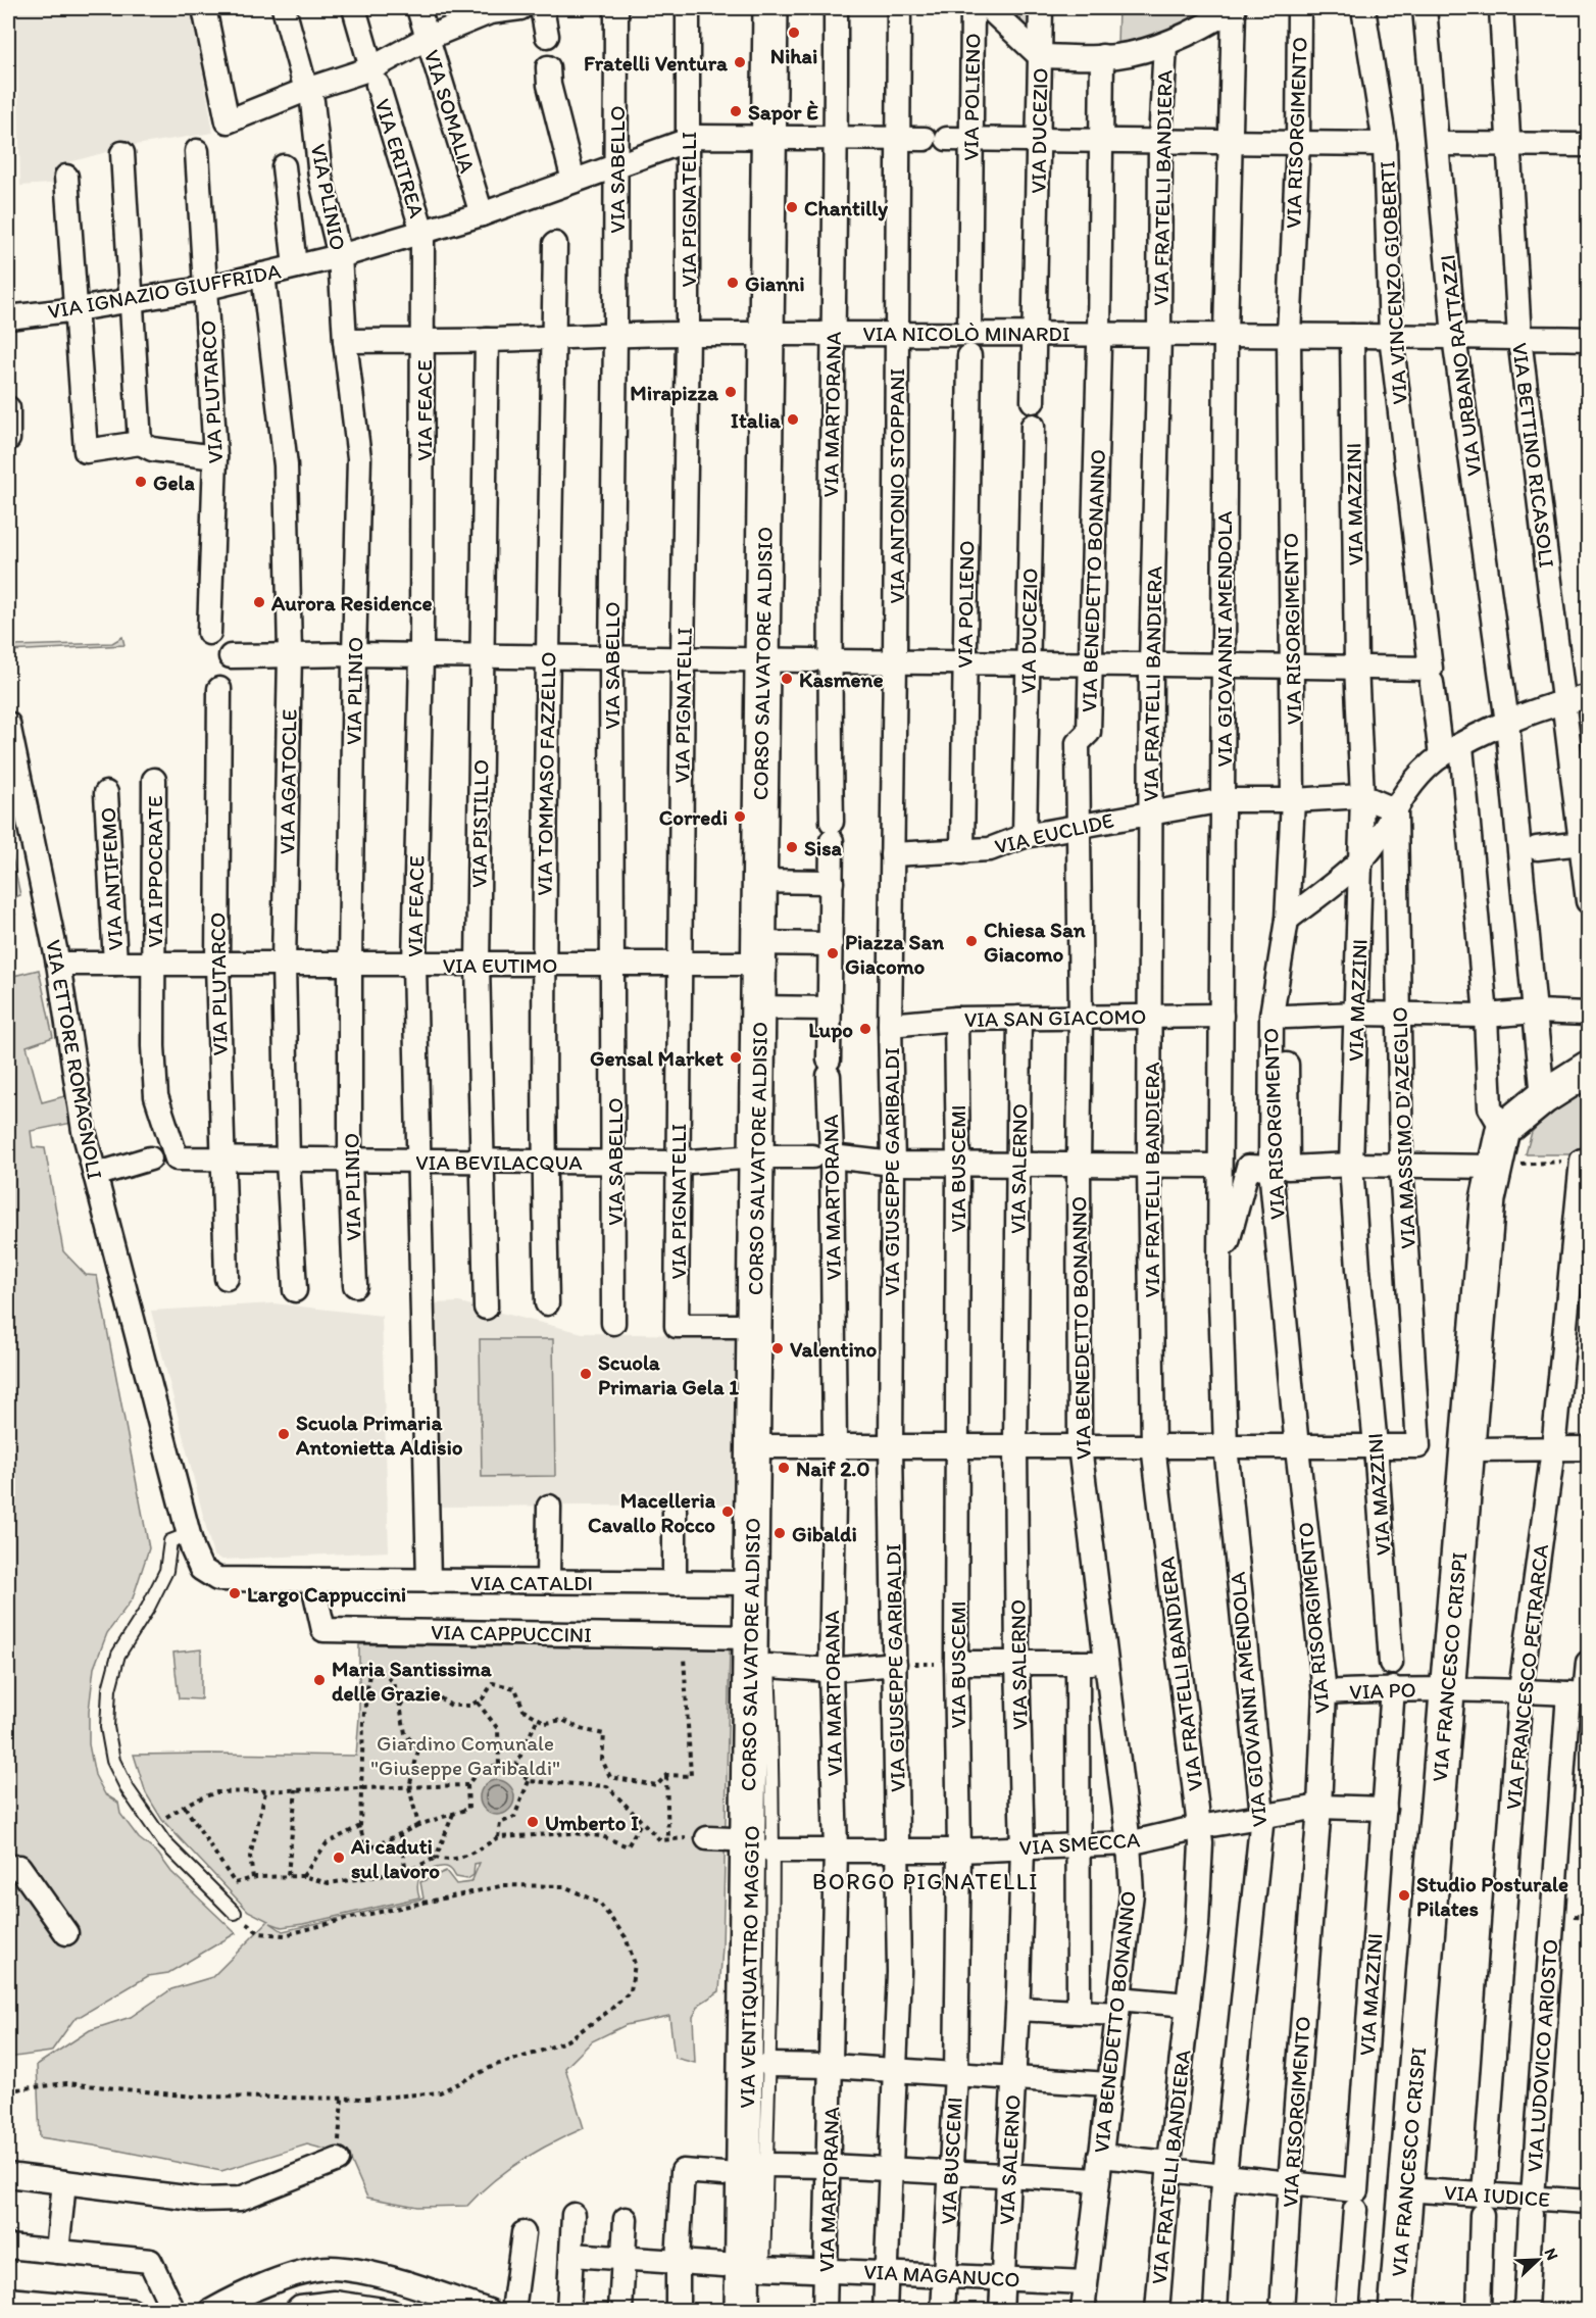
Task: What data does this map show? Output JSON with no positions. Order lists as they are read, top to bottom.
{
  "streets": {
    "street": [
      "VIA POLIENO",
      "VIA SOMALIA",
      "VIA DUCEZIO",
      "VIA RISORGIMENTO",
      "VIA ERITREA",
      "VIA SABELLO",
      "VIA FRATELLI BANDIERA",
      "VIA PLINIO",
      "VIA PIGNATELLI",
      "VIA VINCENZO GIOBERTI",
      "VIA IGNAZIO GIUFFRIDA",
      "VIA NICOLÒ MINARDI",
      "VIA URBANO RATTAZZI",
      "VIA PLUTARCO",
      "VIA FEACE",
      "VIA MARTORANA",
      "VIA BETTINO RICASOLI",
      "VIA ANTONIO STOPPANI",
      "VIA MAZZINI",
      "VIA BENEDETTO BONANNO",
      "VIA GIOVANNI AMENDOLA",
      "CORSO SALVATORE ALDISIO",
      "VIA TOMMASO FAZZELLO",
      "VIA AGATOCLE",
      "VIA PISTILLO",
      "VIA EUCLIDE",
      "VIA IPPOCRATE",
      "VIA ANTIFEMO",
      "VIA EUTIMO",
      "VIA SAN GIACOMO",
      "VIA ETTORE ROMAGNOLI",
      "VIA MASSIMO D'AZEGLIO",
      "VIA BEVILACQUA",
      "VIA BUSCEMI",
      "VIA SALERNO",
      "VIA GIUSEPPE GARIBALDI",
      "VIA CATALDI",
      "VIA CAPPUCCINI",
      "VIA FRANCESCO CRISPI",
      "VIA FRANCESCO PETRARCA",
      "VIA PO",
      "VIA SMECCA",
      "VIA LUDOVICO ARIOSTO",
      "VIA IUDICE",
      "VIA MAGANUCO"
    ],
    "lane": ["VIA VENTIQUATTRO MAGGIO"]
  },
  "crossings": [
    ["VIA POLIENO", "VIA NICOLÒ MINARDI"],
    ["VIA POLIENO", "VIA EUCLIDE"],
    ["VIA SOMALIA", "VIA IGNAZIO GIUFFRIDA"],
    ["VIA DUCEZIO", "VIA NICOLÒ MINARDI"],
    ["VIA DUCEZIO", "VIA EUCLIDE"],
    ["VIA RISORGIMENTO", "VIA NICOLÒ MINARDI"],
    ["VIA RISORGIMENTO", "VIA GIOVANNI AMENDOLA"],
    ["VIA RISORGIMENTO", "VIA EUCLIDE"],
    ["VIA RISORGIMENTO", "VIA PO"],
    ["VIA RISORGIMENTO", "VIA SMECCA"],
    ["VIA ERITREA", "VIA IGNAZIO GIUFFRIDA"],
    ["VIA ERITREA", "VIA FEACE"],
    ["VIA SABELLO", "VIA IGNAZIO GIUFFRIDA"],
    ["VIA SABELLO", "VIA NICOLÒ MINARDI"],
    ["VIA SABELLO", "VIA EUTIMO"],
    ["VIA SABELLO", "VIA BEVILACQUA"],
    ["VIA FRATELLI BANDIERA", "VIA NICOLÒ MINARDI"],
    ["VIA FRATELLI BANDIERA", "VIA EUCLIDE"],
    ["VIA FRATELLI BANDIERA", "VIA SAN GIACOMO"],
    ["VIA FRATELLI BANDIERA", "VIA BEVILACQUA"],
    ["VIA FRATELLI BANDIERA", "VIA SMECCA"],
    ["VIA PLINIO", "VIA IGNAZIO GIUFFRIDA"],
    ["VIA PLINIO", "VIA NICOLÒ MINARDI"],
    ["VIA PLINIO", "VIA EUTIMO"],
    ["VIA PLINIO", "VIA BEVILACQUA"],
    ["VIA PIGNATELLI", "VIA IGNAZIO GIUFFRIDA"],
    ["VIA PIGNATELLI", "VIA NICOLÒ MINARDI"],
    ["VIA PIGNATELLI", "CORSO SALVATORE ALDISIO"],
    ["VIA PIGNATELLI", "VIA EUTIMO"],
    ["VIA PIGNATELLI", "VIA BEVILACQUA"],
    ["VIA VINCENZO GIOBERTI", "VIA NICOLÒ MINARDI"],
    ["VIA VINCENZO GIOBERTI", "VIA FRANCESCO CRISPI"],
    ["VIA IGNAZIO GIUFFRIDA", "VIA PLUTARCO"],
    ["VIA IGNAZIO GIUFFRIDA", "VIA FEACE"],
    ["VIA IGNAZIO GIUFFRIDA", "VIA MARTORANA"],
    ["VIA IGNAZIO GIUFFRIDA", "VIA ANTONIO STOPPANI"],
    ["VIA IGNAZIO GIUFFRIDA", "CORSO SALVATORE ALDISIO"],
    ["VIA IGNAZIO GIUFFRIDA", "VIA AGATOCLE"],
    ["VIA NICOLÒ MINARDI", "VIA URBANO RATTAZZI"],
    ["VIA NICOLÒ MINARDI", "VIA FEACE"],
    ["VIA NICOLÒ MINARDI", "VIA MARTORANA"],
    ["VIA NICOLÒ MINARDI", "VIA BETTINO RICASOLI"],
    ["VIA NICOLÒ MINARDI", "VIA ANTONIO STOPPANI"],
    ["VIA NICOLÒ MINARDI", "VIA MAZZINI"],
    ["VIA NICOLÒ MINARDI", "VIA BENEDETTO BONANNO"],
    ["VIA NICOLÒ MINARDI", "VIA GIOVANNI AMENDOLA"],
    ["VIA NICOLÒ MINARDI", "CORSO SALVATORE ALDISIO"],
    ["VIA NICOLÒ MINARDI", "VIA TOMMASO FAZZELLO"],
    ["VIA NICOLÒ MINARDI", "VIA PISTILLO"],
    ["VIA PLUTARCO", "VIA IPPOCRATE"],
    ["VIA PLUTARCO", "VIA EUTIMO"],
    ["VIA PLUTARCO", "VIA BEVILACQUA"],
    ["VIA FEACE", "VIA EUTIMO"],
    ["VIA FEACE", "VIA BEVILACQUA"],
    ["VIA FEACE", "VIA CATALDI"],
    ["VIA MARTORANA", "VIA EUTIMO"],
    ["VIA MARTORANA", "VIA BEVILACQUA"],
    ["VIA MARTORANA", "VIA SMECCA"],
    ["VIA MARTORANA", "VIA MAGANUCO"],
    ["VIA ANTONIO STOPPANI", "VIA EUCLIDE"],
    ["VIA ANTONIO STOPPANI", "VIA GIUSEPPE GARIBALDI"],
    ["VIA MAZZINI", "VIA EUCLIDE"],
    ["VIA MAZZINI", "VIA MASSIMO D'AZEGLIO"],
    ["VIA MAZZINI", "VIA PO"],
    ["VIA MAZZINI", "VIA SMECCA"],
    ["VIA BENEDETTO BONANNO", "VIA EUCLIDE"],
    ["VIA BENEDETTO BONANNO", "VIA SAN GIACOMO"],
    ["VIA BENEDETTO BONANNO", "VIA BEVILACQUA"],
    ["VIA BENEDETTO BONANNO", "VIA SMECCA"],
    ["VIA BENEDETTO BONANNO", "VIA MAGANUCO"],
    ["VIA GIOVANNI AMENDOLA", "VIA EUCLIDE"],
    ["VIA GIOVANNI AMENDOLA", "VIA SAN GIACOMO"],
    ["VIA GIOVANNI AMENDOLA", "VIA BEVILACQUA"],
    ["VIA GIOVANNI AMENDOLA", "VIA SMECCA"],
    ["CORSO SALVATORE ALDISIO", "VIA EUTIMO"],
    ["CORSO SALVATORE ALDISIO", "VIA BEVILACQUA"],
    ["CORSO SALVATORE ALDISIO", "VIA CATALDI"],
    ["CORSO SALVATORE ALDISIO", "VIA CAPPUCCINI"],
    ["VIA TOMMASO FAZZELLO", "VIA EUTIMO"],
    ["VIA TOMMASO FAZZELLO", "VIA BEVILACQUA"],
    ["VIA AGATOCLE", "VIA EUTIMO"],
    ["VIA AGATOCLE", "VIA BEVILACQUA"],
    ["VIA PISTILLO", "VIA EUTIMO"],
    ["VIA PISTILLO", "VIA BEVILACQUA"],
    ["VIA EUCLIDE", "VIA MASSIMO D'AZEGLIO"],
    ["VIA IPPOCRATE", "VIA EUTIMO"],
    ["VIA IPPOCRATE", "VIA BEVILACQUA"],
    ["VIA ANTIFEMO", "VIA EUTIMO"],
    ["VIA EUTIMO", "VIA ETTORE ROMAGNOLI"],
    ["VIA SAN GIACOMO", "VIA BUSCEMI"],
    ["VIA SAN GIACOMO", "VIA SALERNO"],
    ["VIA SAN GIACOMO", "VIA GIUSEPPE GARIBALDI"],
    ["VIA BEVILACQUA", "VIA BUSCEMI"],
    ["VIA BEVILACQUA", "VIA SALERNO"],
    ["VIA BEVILACQUA", "VIA GIUSEPPE GARIBALDI"],
    ["VIA BUSCEMI", "VIA SMECCA"],
    ["VIA BUSCEMI", "VIA MAGANUCO"],
    ["VIA SALERNO", "VIA SMECCA"],
    ["VIA SALERNO", "VIA MAGANUCO"],
    ["VIA GIUSEPPE GARIBALDI", "VIA SMECCA"],
    ["VIA GIUSEPPE GARIBALDI", "VIA MAGANUCO"],
    ["VIA CATALDI", "VIA CAPPUCCINI"],
    ["VIA FRANCESCO CRISPI", "VIA PO"],
    ["VIA FRANCESCO CRISPI", "VIA IUDICE"],
    ["VIA FRANCESCO PETRARCA", "VIA PO"],
    ["VIA FRANCESCO PETRARCA", "VIA IUDICE"],
    ["VIA PO", "VIA LUDOVICO ARIOSTO"],
    ["VIA SMECCA", "VIA VENTIQUATTRO MAGGIO"],
    ["VIA VENTIQUATTRO MAGGIO", "VIA MAGANUCO"],
    ["VIA LUDOVICO ARIOSTO", "VIA IUDICE"]
  ],
  "districts": ["BORGO PIGNATELLI"],
  "parks": ["Giardino Comunale \"Giuseppe Garibaldi\""],
  "places": [
    "Nihai",
    "Fratelli Ventura",
    "Sapor È",
    "Chantilly",
    "Gianni",
    "Mirapizza",
    "Italia",
    "Gela",
    "Aurora Residence",
    "Kasmene",
    "Corredi",
    "Sisa",
    "Chiesa San Giacomo",
    "Piazza San Giacomo",
    "Lupo",
    "Gensal Market",
    "Valentino",
    "Scuola Primaria Gela 1",
    "Scuola Primaria Antonietta Aldisio",
    "Naif 2.0",
    "Macelleria Cavallo Rocco",
    "Gibaldi",
    "Largo Cappuccini",
    "Maria Santissima delle Grazie",
    "Umberto I",
    "Ai caduti sul lavoro",
    "Studio Posturale Pilates"
  ],
  "north": "top right"
}
